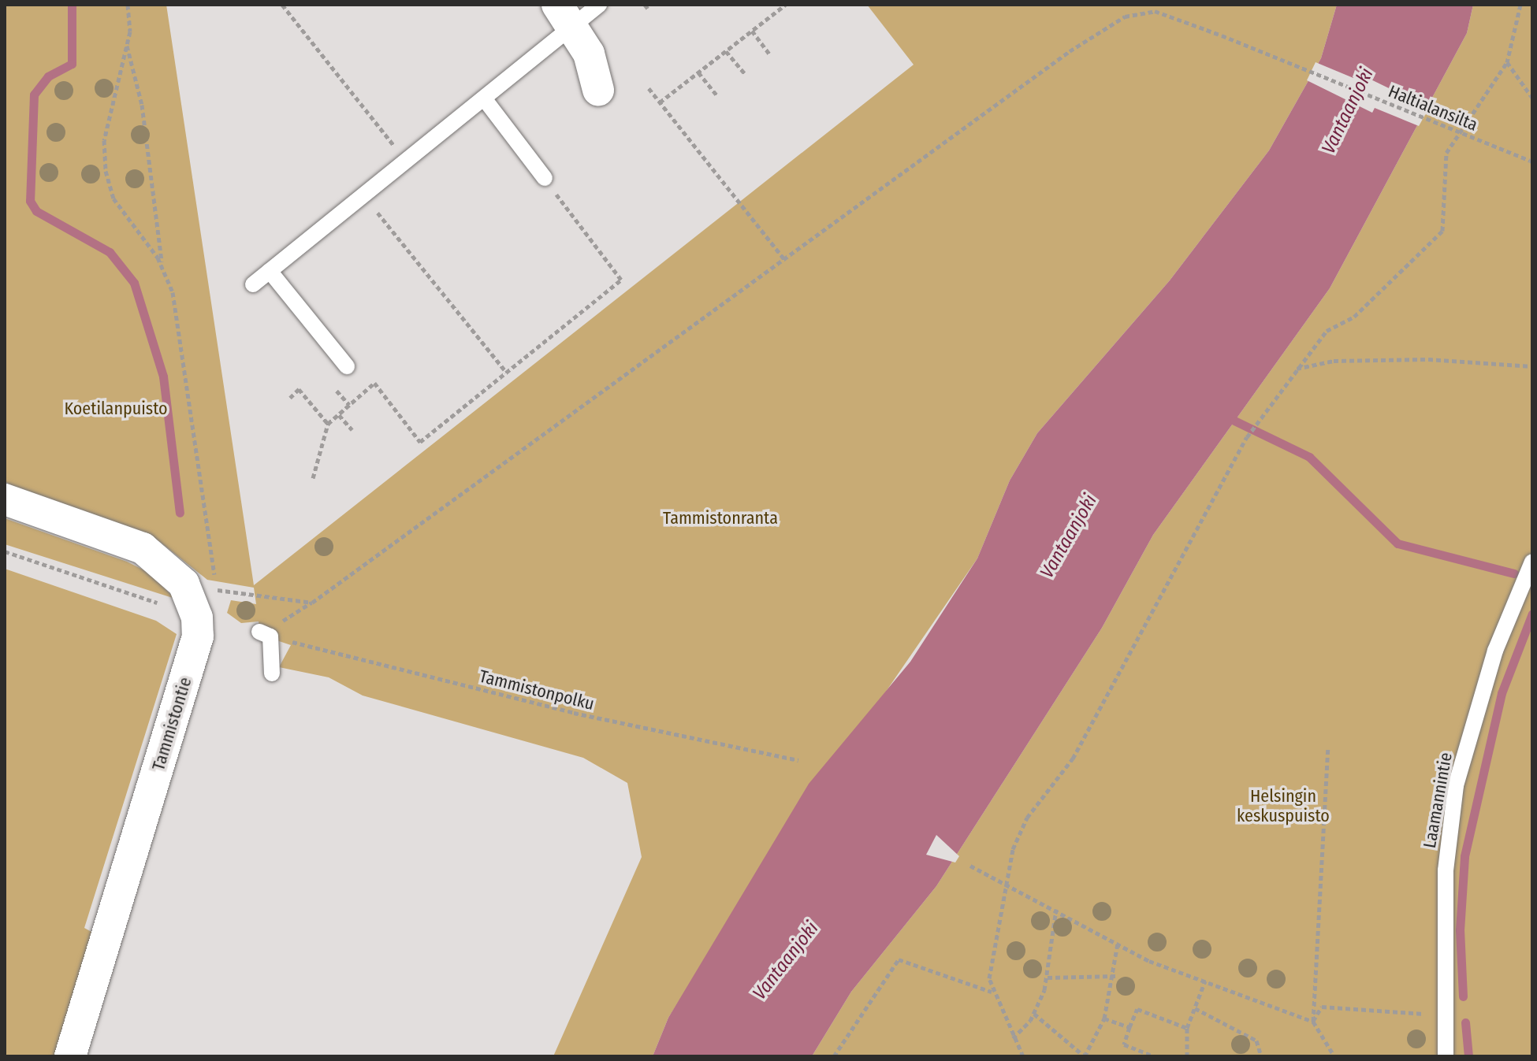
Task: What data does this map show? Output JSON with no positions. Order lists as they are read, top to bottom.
{
  "streets": {
    "street": ["Tammistontie"],
    "lane": ["Laamannintie"],
    "path": ["Haltialansilta", "Tammistonpolku"]
  },
  "water": ["Vantaanjoki"],
  "parks": ["Koetilanpuisto", "Tammistonranta", "Helsingin keskuspuisto"]
}
